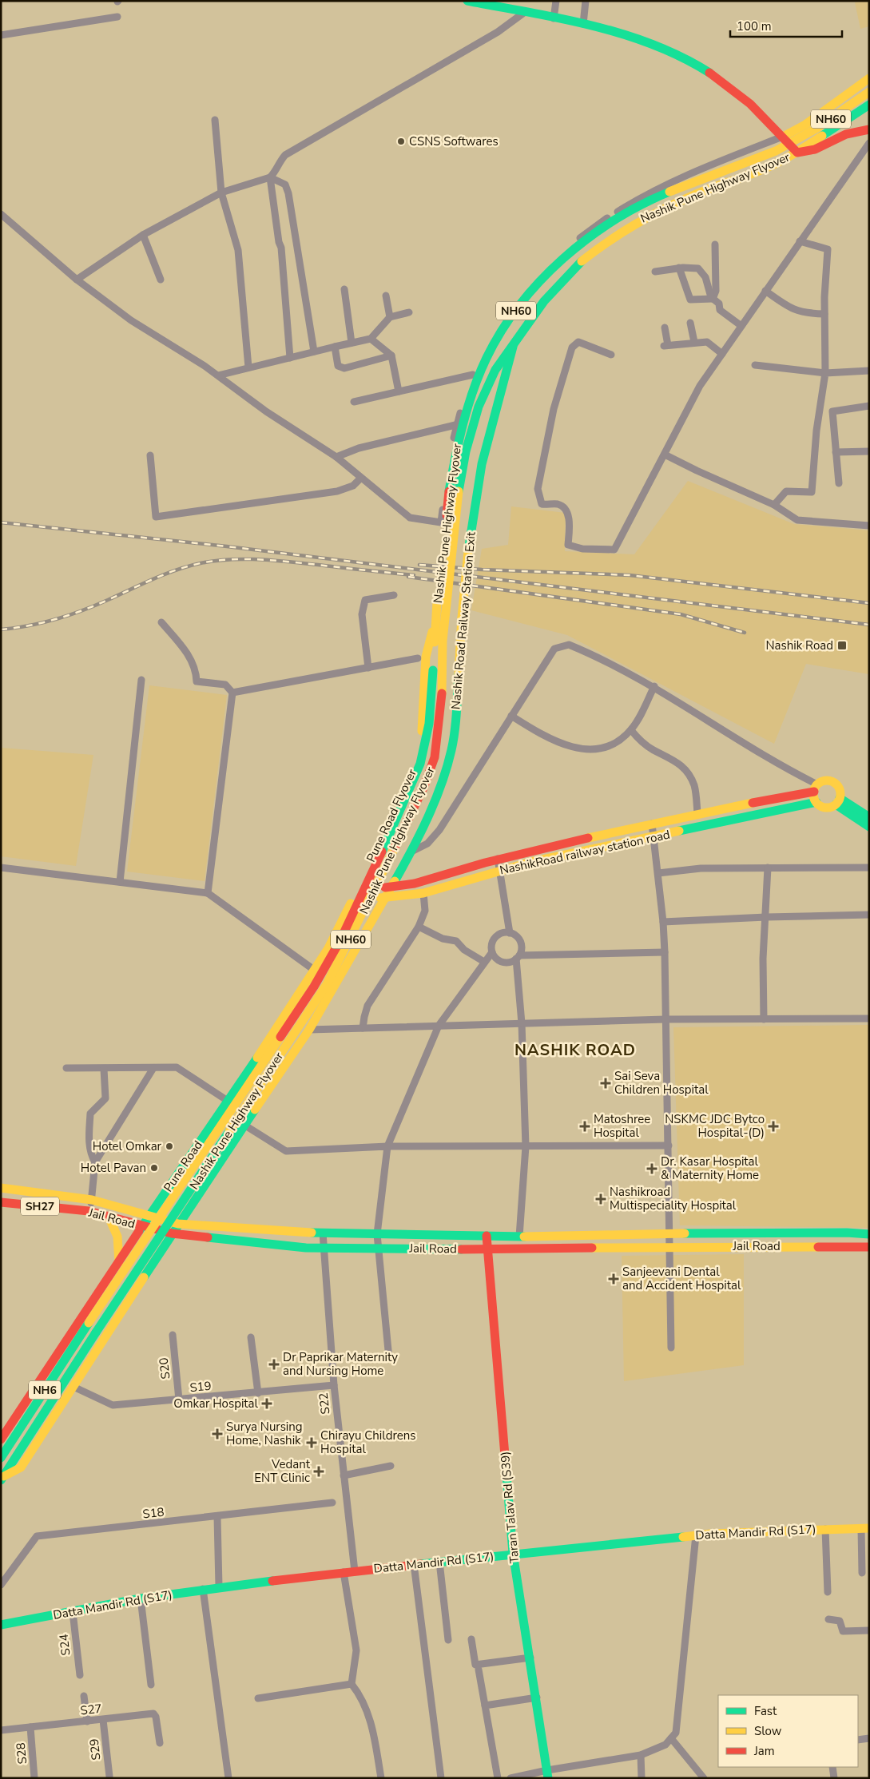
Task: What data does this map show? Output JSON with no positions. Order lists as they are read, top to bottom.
{
  "streets": {
    "main road": [
      "NH60",
      "Nashik Pune Highway Flyover",
      "Nashik Road Railway Station Exit",
      "Pune Road Flyover",
      "NashikRoad railway station road",
      "Pune Road",
      "SH27",
      "Jail Road",
      "NH6",
      "Taran Talav Rd (S39)",
      "Datta Mandir Rd (S17)"
    ],
    "street": [
      "S20",
      "S19",
      "S22",
      "S18",
      "S24",
      "S27",
      "S29",
      "S28"
    ]
  },
  "crossings": [
    ["NH60", "Nashik Pune Highway Flyover"],
    ["Nashik Pune Highway Flyover", "Nashik Road Railway Station Exit"],
    ["Nashik Pune Highway Flyover", "Pune Road Flyover"],
    ["Nashik Road Railway Station Exit", "NashikRoad railway station road"],
    ["Nashik Road Railway Station Exit", "Jail Road"],
    ["Nashik Road Railway Station Exit", "S19"],
    ["Pune Road Flyover", "Pune Road"],
    ["NashikRoad railway station road", "Pune Road"],
    ["Pune Road", "Jail Road"],
    ["Jail Road", "S22"],
    ["Jail Road", "Taran Talav Rd (S39)"],
    ["S20", "S19"],
    ["S19", "S22"],
    ["S22", "Datta Mandir Rd (S17)"],
    ["Taran Talav Rd (S39)", "Datta Mandir Rd (S17)"],
    ["Datta Mandir Rd (S17)", "S24"],
    ["S27", "S29"],
    ["S27", "S28"]
  ],
  "districts": ["NASHIK ROAD"],
  "places": {
    "other": ["CSNS Softwares", "Hotel Omkar", "Hotel Pavan"],
    "transit": ["Nashik Road"],
    "health": [
      "Sai Seva Children Hospital",
      "Matoshree Hospital",
      "NSKMC JDC Bytco Hospital-(D)",
      "Dr. Kasar Hospital & Maternity Home",
      "Nashikroad Multispeciality Hospital",
      "Sanjeevani Dental and Accident Hospital",
      "Dr Paprikar Maternity and Nursing Home",
      "Omkar Hospital",
      "Surya Nursing Home, Nashik",
      "Chirayu Childrens Hospital",
      "Vedant ENT Clinic"
    ]
  },
  "legend": ["Fast", "Slow", "Jam"],
  "scale_bar": "100 m"
}
